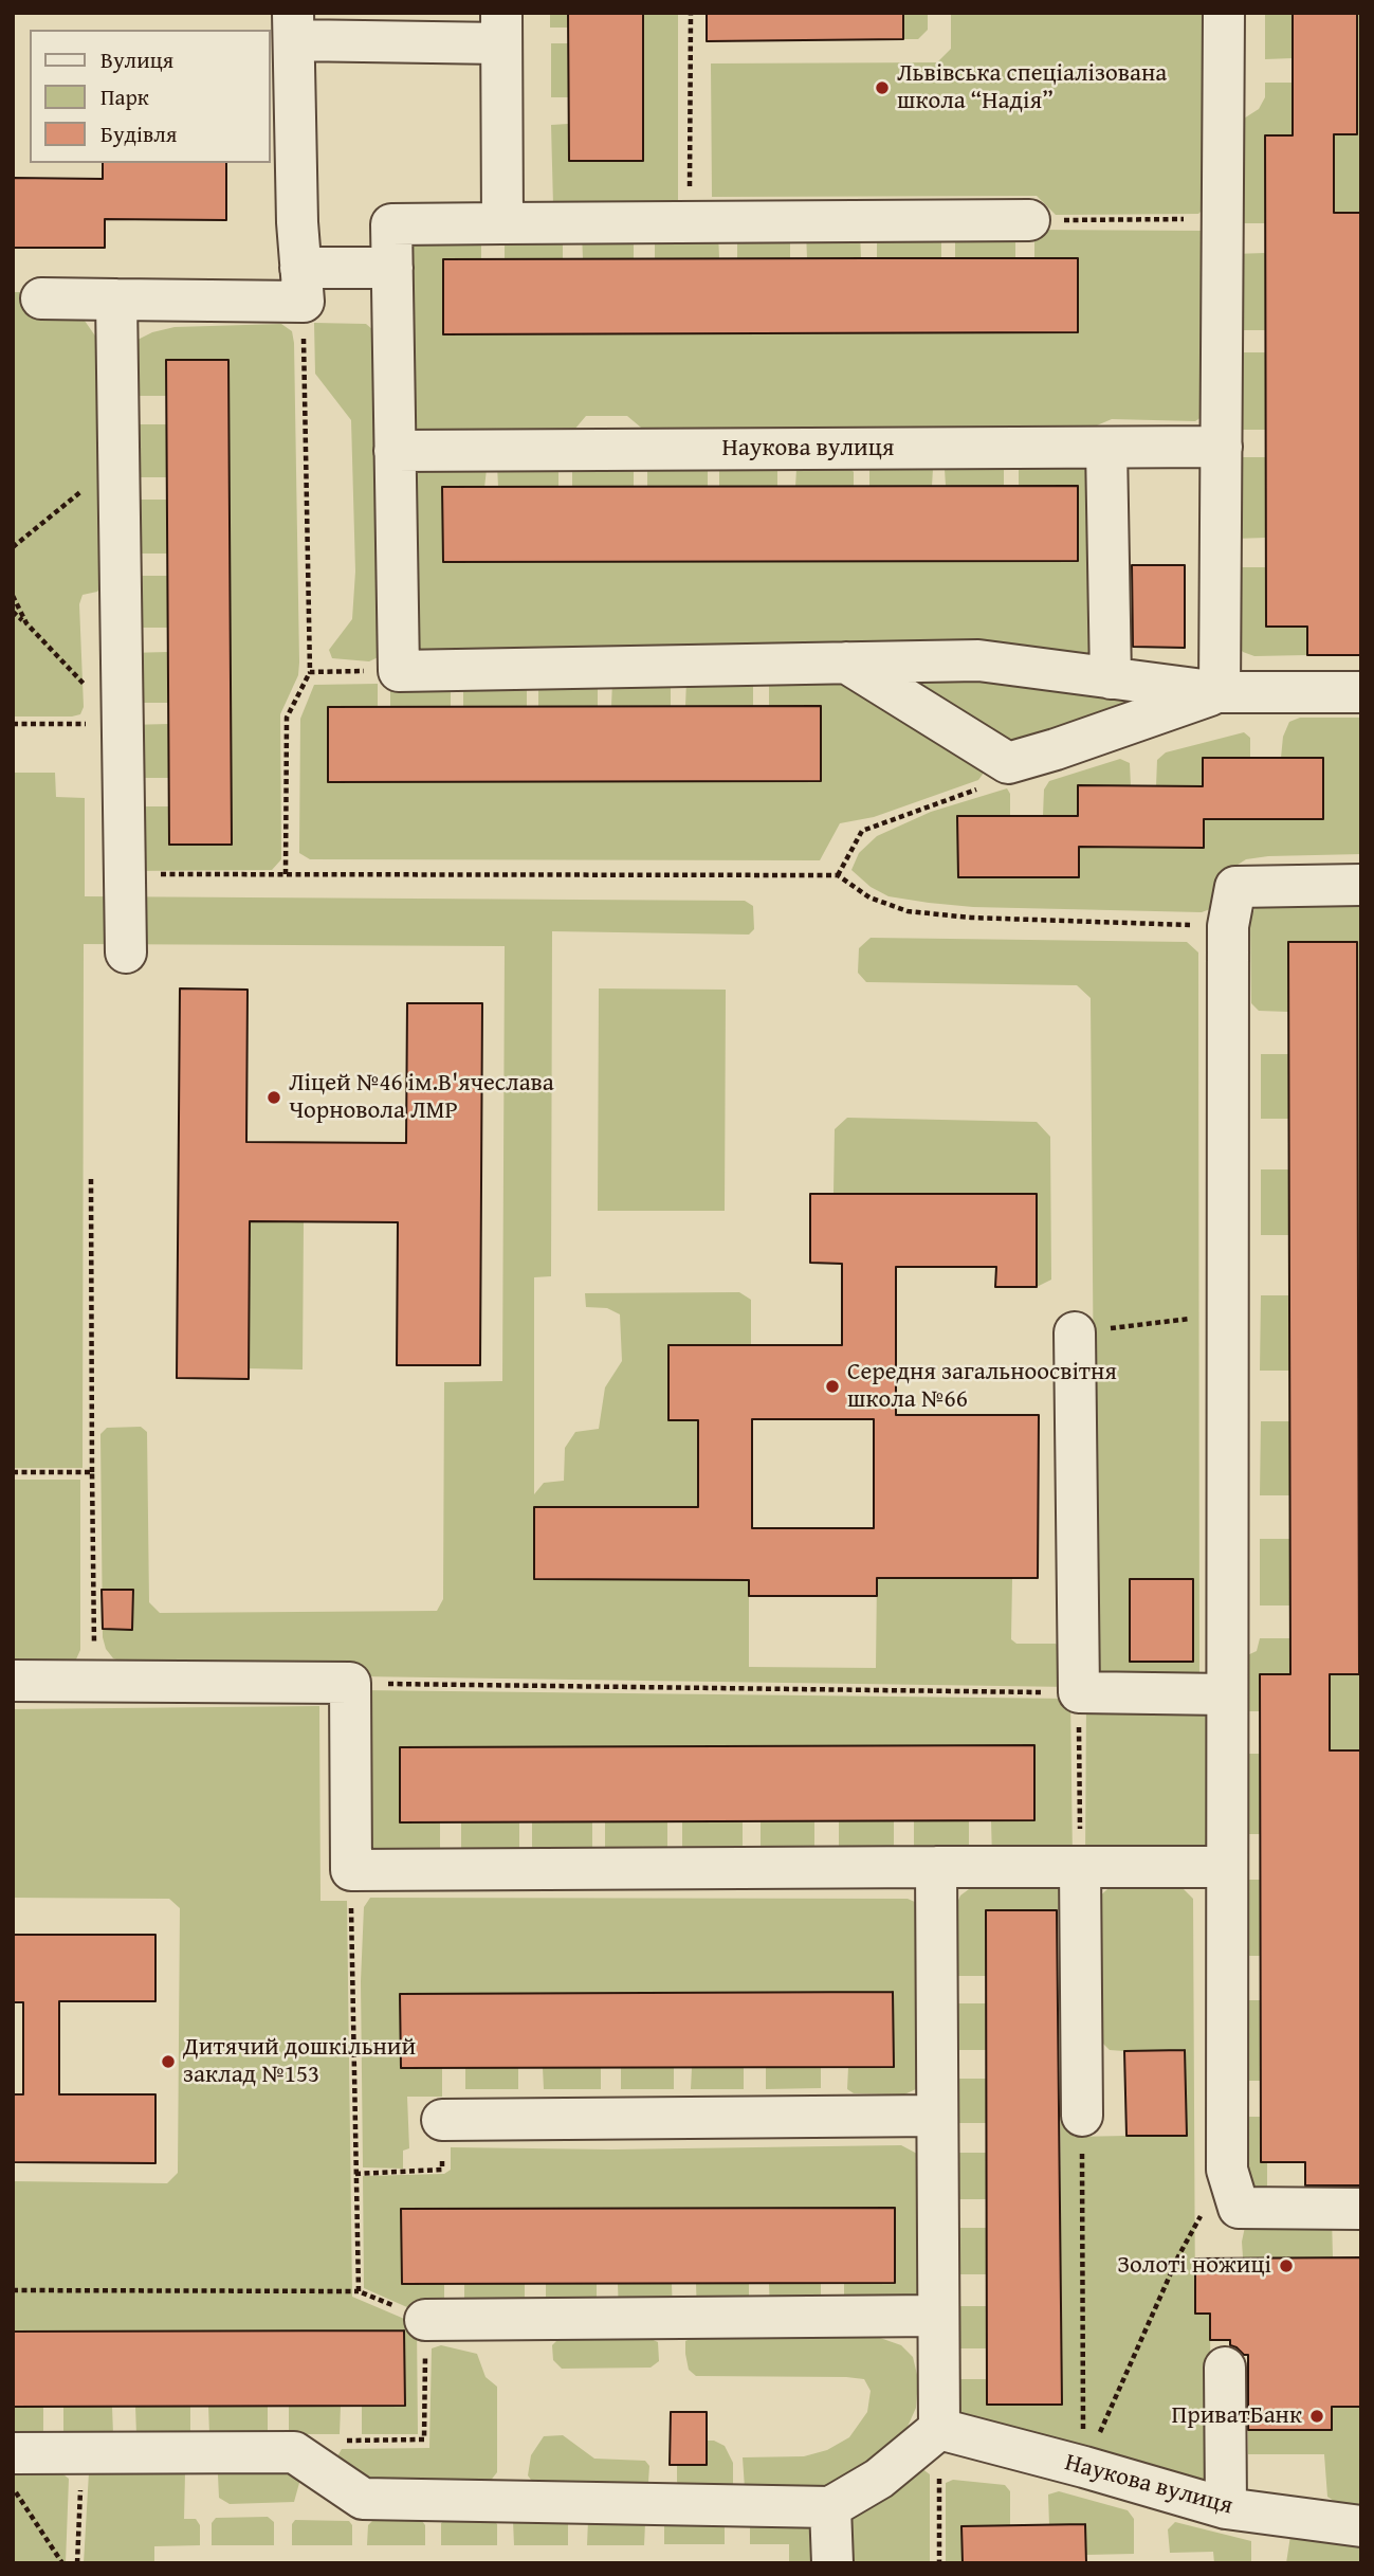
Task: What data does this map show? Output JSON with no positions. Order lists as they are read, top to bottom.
{
  "streets": {
    "lane": ["Наукова вулиця"]
  },
  "places": [
    "Львівська спеціалізована школа “Надія”",
    "Ліцей №46 ім.В'ячеслава Чорновола ЛМР",
    "Середня загальноосвітня школа №66",
    "Дитячий дошкільний заклад №153",
    "Золоті ножиці",
    "ПриватБанк"
  ],
  "legend": ["Вулиця", "Парк", "Будівля"]
}
